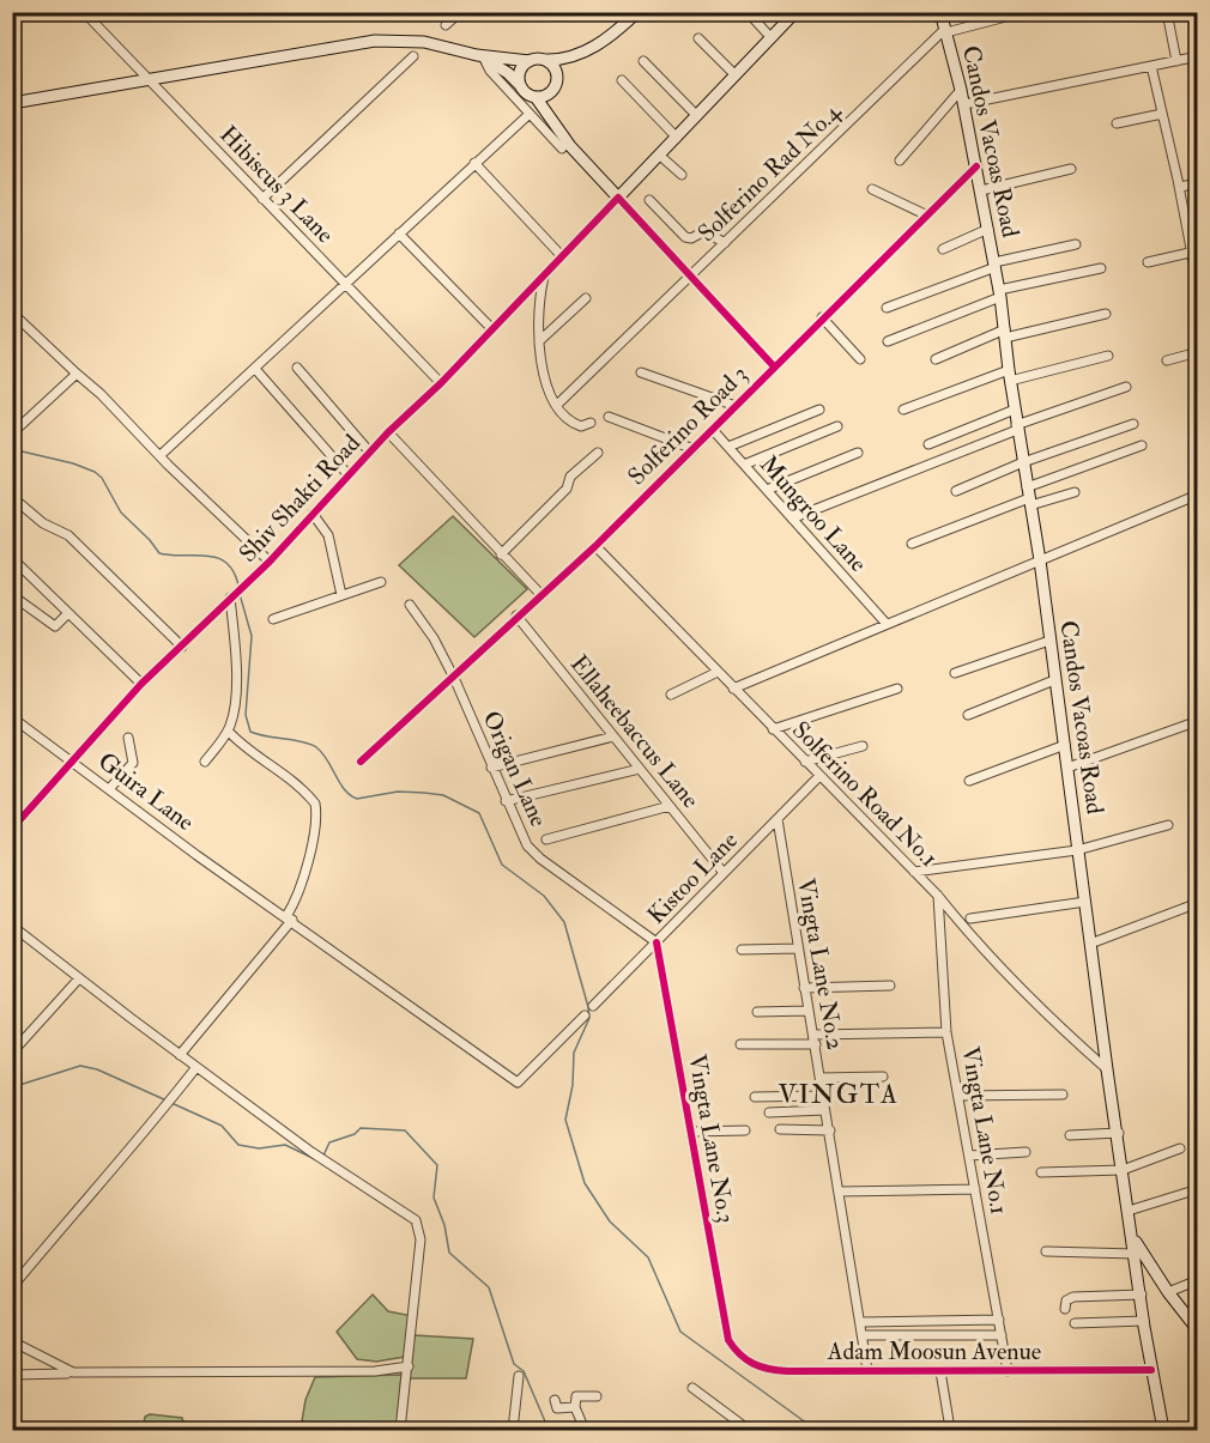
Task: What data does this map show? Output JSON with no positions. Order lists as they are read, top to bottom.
{
  "streets": {
    "main road": ["Candos Vacoas Road"],
    "street": [
      "Solferino Rad No.4",
      "Hibiscus 3 Lane",
      "Solferino Road 3",
      "Shiv Shakti Road",
      "Mungroo Lane",
      "Ellaheebaccus Lane",
      "Origan Lane",
      "Guira Lane",
      "Solferino Road No.1",
      "Kistoo Lane",
      "Vingta Lane No.2",
      "Vingta Lane No.1",
      "Vingta Lane No.3",
      "Adam Moosun Avenue"
    ]
  },
  "crossings": [
    ["Candos Vacoas Road", "Solferino Rad No.4"],
    ["Candos Vacoas Road", "Solferino Road 3"],
    ["Candos Vacoas Road", "Solferino Road No.1"],
    ["Candos Vacoas Road", "Adam Moosun Avenue"],
    ["Hibiscus 3 Lane", "Shiv Shakti Road"],
    ["Solferino Road 3", "Mungroo Lane"],
    ["Solferino Road 3", "Ellaheebaccus Lane"],
    ["Solferino Road 3", "Origan Lane"],
    ["Solferino Road 3", "Solferino Road No.1"],
    ["Shiv Shakti Road", "Guira Lane"],
    ["Ellaheebaccus Lane", "Kistoo Lane"],
    ["Origan Lane", "Kistoo Lane"],
    ["Origan Lane", "Vingta Lane No.3"],
    ["Solferino Road No.1", "Kistoo Lane"],
    ["Solferino Road No.1", "Vingta Lane No.1"],
    ["Kistoo Lane", "Vingta Lane No.2"],
    ["Kistoo Lane", "Vingta Lane No.3"],
    ["Vingta Lane No.2", "Adam Moosun Avenue"],
    ["Vingta Lane No.1", "Adam Moosun Avenue"],
    ["Vingta Lane No.3", "Adam Moosun Avenue"]
  ],
  "districts": ["VINGTA"]
}
